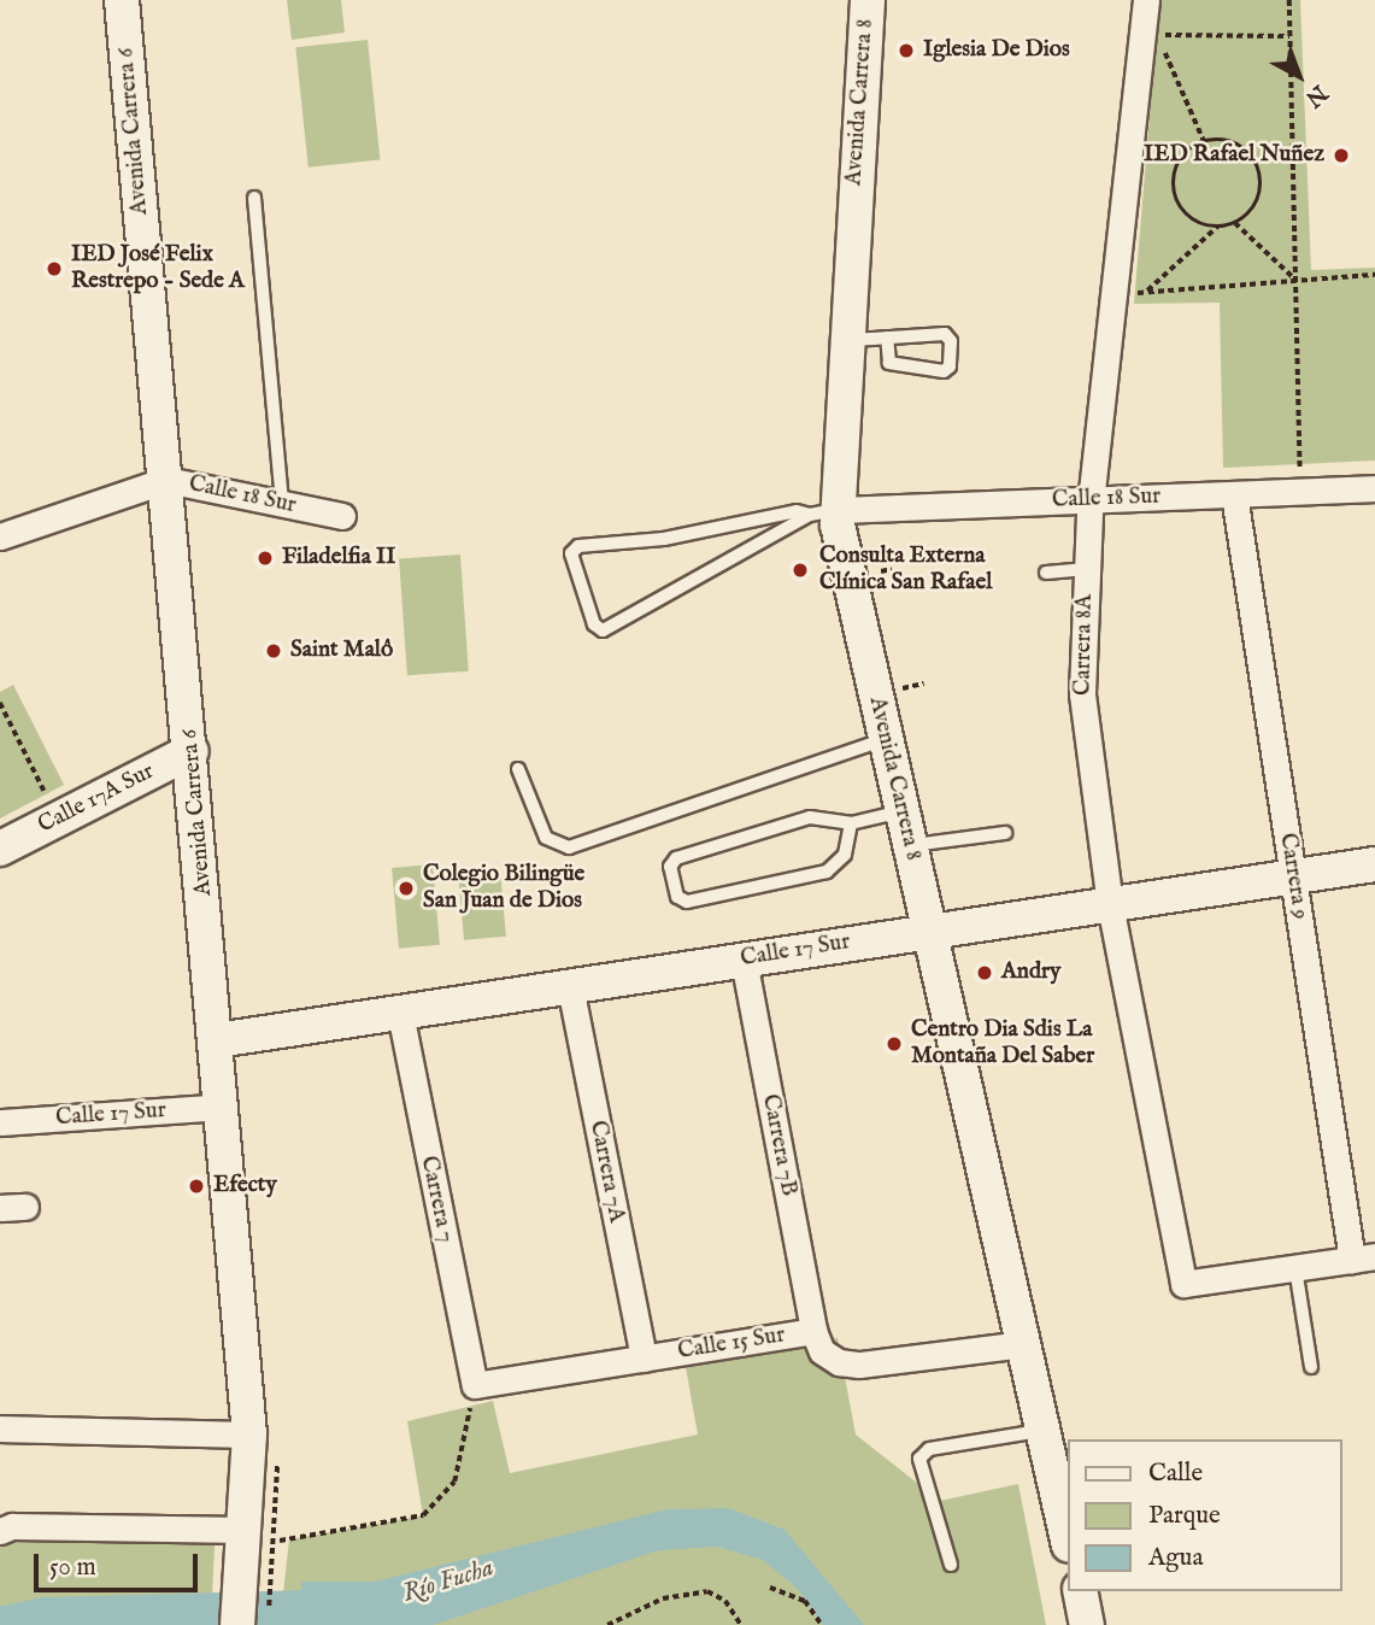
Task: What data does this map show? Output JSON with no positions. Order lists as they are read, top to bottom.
{
  "streets": {
    "main road": [
      "Avenida Carrera 8",
      "Avenida Carrera 6",
      "Calle 17A Sur",
      "Calle 17 Sur"
    ],
    "street": [
      "Calle 18 Sur",
      "Carrera 8A",
      "Carrera 9",
      "Carrera 7B",
      "Carrera 7A",
      "Carrera 7",
      "Calle 15 Sur"
    ]
  },
  "crossings": [
    ["Avenida Carrera 8", "Calle 18 Sur"],
    ["Avenida Carrera 8", "Calle 17 Sur"],
    ["Avenida Carrera 8", "Calle 15 Sur"],
    ["Avenida Carrera 6", "Calle 18 Sur"],
    ["Avenida Carrera 6", "Calle 17A Sur"],
    ["Avenida Carrera 6", "Calle 17 Sur"],
    ["Calle 18 Sur", "Carrera 8A"],
    ["Calle 18 Sur", "Carrera 9"],
    ["Carrera 8A", "Calle 17 Sur"],
    ["Carrera 9", "Calle 17 Sur"],
    ["Calle 17 Sur", "Carrera 7B"],
    ["Calle 17 Sur", "Carrera 7A"],
    ["Calle 17 Sur", "Carrera 7"],
    ["Carrera 7B", "Calle 15 Sur"],
    ["Carrera 7A", "Calle 15 Sur"],
    ["Carrera 7", "Calle 15 Sur"]
  ],
  "water": ["Río Fucha"],
  "places": [
    "Iglesia De Dios",
    "IED Rafael Nuñez",
    "IED José Felix Restrepo - Sede A",
    "Filadelfia II",
    "Consulta Externa Clínica San Rafael",
    "Saint Malô",
    "Colegio Bilingüe San Juan de Dios",
    "Andry",
    "Centro Dia Sdis La Montaña Del Saber",
    "Efecty"
  ],
  "legend": ["Calle", "Parque", "Agua"],
  "scale_bar": "50 m",
  "north": "bottom right"
}
